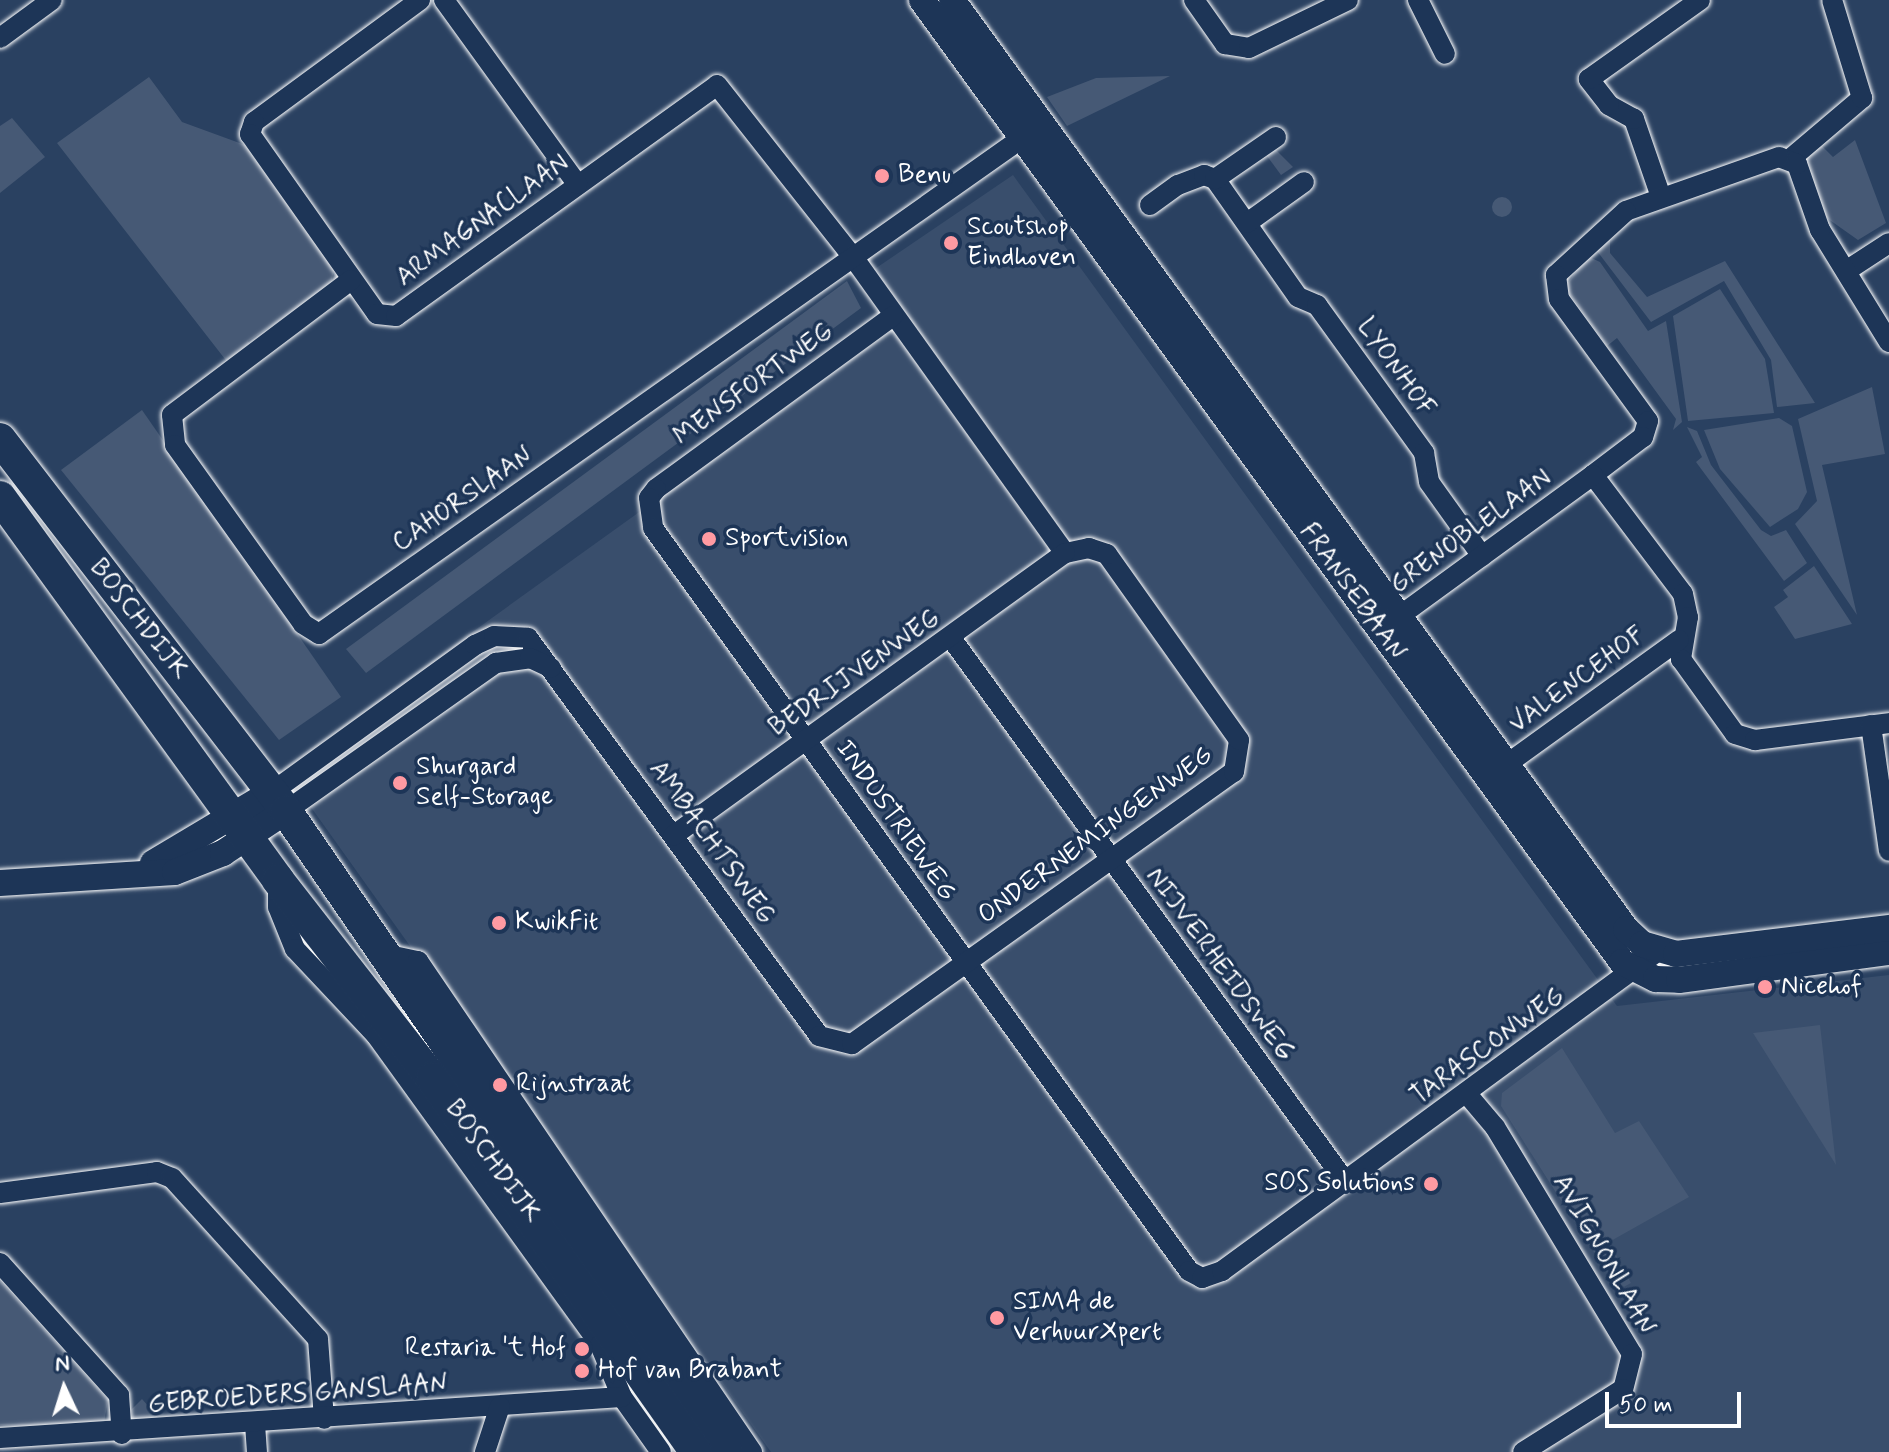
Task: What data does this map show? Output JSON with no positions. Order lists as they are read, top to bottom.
{
  "streets": {
    "main road": ["BOSCHDIJK"],
    "street": [
      "ARMAGNACLAAN",
      "LYONHOF",
      "MENSFORTWEG",
      "CAHORSLAAN",
      "GRENOBLELAAN",
      "FRANSEBAAN",
      "BEDRIJVENWEG",
      "VALENCEHOF",
      "INDUSTRIEWEG",
      "ONDERNEMINGENWEG",
      "AMBACHTSWEG",
      "NIJVERHEIDSWEG",
      "TARASCONWEG",
      "AVIGNONLAAN",
      "GEBROEDERS GANSLAAN"
    ]
  },
  "crossings": [
    ["ARMAGNACLAAN", "CAHORSLAAN"],
    ["LYONHOF", "GRENOBLELAAN"],
    ["MENSFORTWEG", "INDUSTRIEWEG"],
    ["CAHORSLAAN", "FRANSEBAAN"],
    ["GRENOBLELAAN", "FRANSEBAAN"],
    ["FRANSEBAAN", "VALENCEHOF"],
    ["FRANSEBAAN", "TARASCONWEG"],
    ["BOSCHDIJK", "AMBACHTSWEG"],
    ["BOSCHDIJK", "GEBROEDERS GANSLAAN"],
    ["BEDRIJVENWEG", "INDUSTRIEWEG"],
    ["BEDRIJVENWEG", "ONDERNEMINGENWEG"],
    ["BEDRIJVENWEG", "AMBACHTSWEG"],
    ["BEDRIJVENWEG", "NIJVERHEIDSWEG"],
    ["INDUSTRIEWEG", "ONDERNEMINGENWEG"],
    ["INDUSTRIEWEG", "NIJVERHEIDSWEG"],
    ["INDUSTRIEWEG", "TARASCONWEG"],
    ["ONDERNEMINGENWEG", "AMBACHTSWEG"],
    ["ONDERNEMINGENWEG", "NIJVERHEIDSWEG"],
    ["NIJVERHEIDSWEG", "TARASCONWEG"],
    ["TARASCONWEG", "AVIGNONLAAN"]
  ],
  "places": [
    "Benu",
    "Scoutshop Eindhoven",
    "Sportvision",
    "Shurgard Self-Storage",
    "KwikFit",
    "Nicehof",
    "Rijnstraat",
    "SOS Solutions",
    "SIMA de VerhuurXpert",
    "Restaria 't Hof",
    "Hof van Brabant"
  ],
  "scale_bar": "50 m",
  "north": "top"
}
